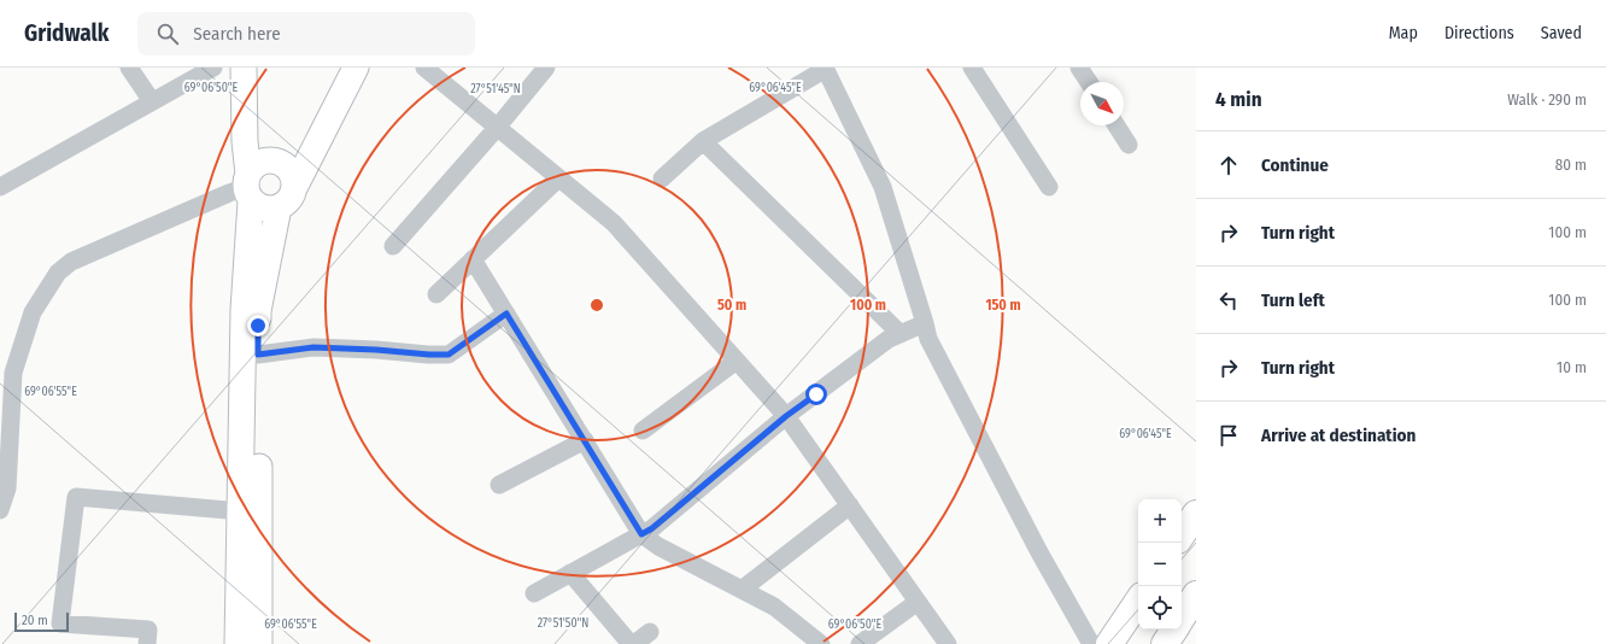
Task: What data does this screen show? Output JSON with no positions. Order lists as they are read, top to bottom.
{
  "scale_bar": "20 m",
  "north": "bottom right",
  "page": {
    "header": "Gridwalk",
    "search": "Search here",
    "nav": ["Map", "Directions", "Saved"],
    "heading": ["4 min", "Walk · 290 m"],
    "list": [
      ["Continue", "80 m"],
      ["Turn right", "100 m"],
      ["Turn left", "100 m"],
      ["Turn right", "10 m"],
      "Arrive at destination"
    ],
    "map_buttons": ["+", "−"],
    "scale": "20 m"
  },
  "coordinates": [
    "69°06'50\"E",
    "69°06'45\"E",
    "27°51'45\"N",
    "69°06'55\"E",
    "27°51'50\"N"
  ],
  "rings": ["50 m", "100 m", "150 m"]
}
